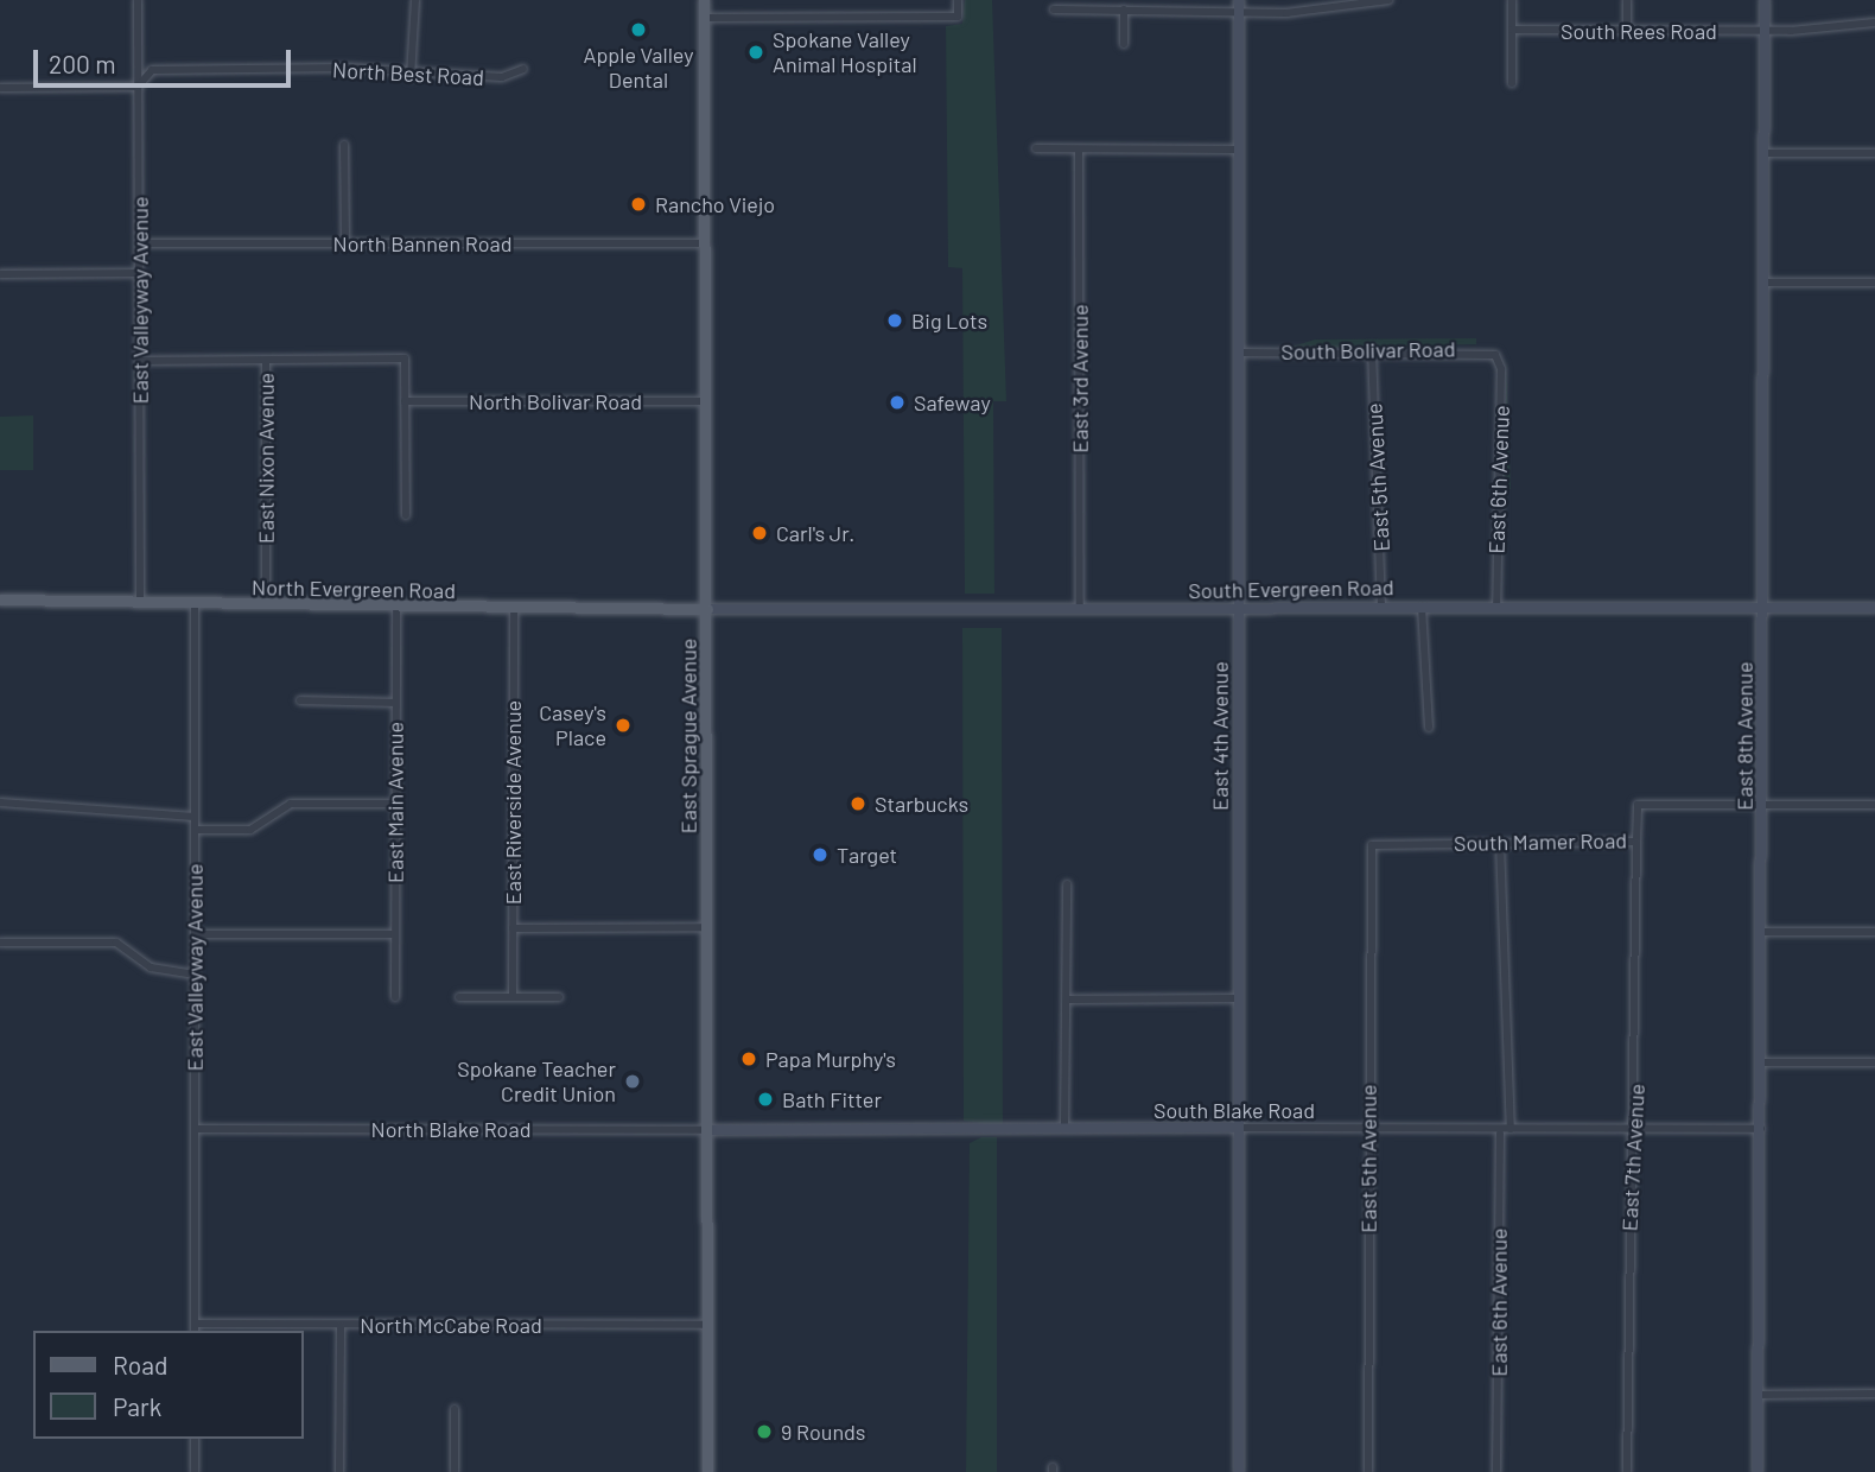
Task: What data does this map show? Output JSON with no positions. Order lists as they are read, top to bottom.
{
  "streets": {
    "main road": ["North Evergreen Road", "East Sprague Avenue"],
    "street": [
      "South Rees Road",
      "North Best Road",
      "North Bannen Road",
      "East Valleyway Avenue",
      "South Bolivar Road",
      "East 3rd Avenue",
      "North Bolivar Road",
      "East Nixon Avenue",
      "East 5th Avenue",
      "East 6th Avenue",
      "South Evergreen Road",
      "East 4th Avenue",
      "East 8th Avenue",
      "East Main Avenue",
      "East Riverside Avenue",
      "South Mamer Road",
      "South Blake Road",
      "North Blake Road",
      "East 7th Avenue",
      "North McCabe Road"
    ]
  },
  "crossings": [
    ["South Rees Road", "East 8th Avenue"],
    ["North Best Road", "East Valleyway Avenue"],
    ["North Bannen Road", "East Valleyway Avenue"],
    ["North Bannen Road", "East Sprague Avenue"],
    ["East Valleyway Avenue", "North Evergreen Road"],
    ["East Valleyway Avenue", "North Blake Road"],
    ["East Valleyway Avenue", "North McCabe Road"],
    ["South Bolivar Road", "East 5th Avenue"],
    ["South Bolivar Road", "East 6th Avenue"],
    ["South Bolivar Road", "East 4th Avenue"],
    ["East 3rd Avenue", "South Evergreen Road"],
    ["North Bolivar Road", "East Sprague Avenue"],
    ["East Nixon Avenue", "North Evergreen Road"],
    ["East 5th Avenue", "South Evergreen Road"],
    ["East 5th Avenue", "South Mamer Road"],
    ["East 5th Avenue", "South Blake Road"],
    ["East 6th Avenue", "South Evergreen Road"],
    ["East 6th Avenue", "South Blake Road"],
    ["North Evergreen Road", "South Evergreen Road"],
    ["North Evergreen Road", "East Sprague Avenue"],
    ["North Evergreen Road", "East Main Avenue"],
    ["North Evergreen Road", "East Riverside Avenue"],
    ["South Evergreen Road", "East Sprague Avenue"],
    ["South Evergreen Road", "East 4th Avenue"],
    ["South Evergreen Road", "East 8th Avenue"],
    ["East Sprague Avenue", "South Blake Road"],
    ["East Sprague Avenue", "North Blake Road"],
    ["East Sprague Avenue", "North McCabe Road"],
    ["East 4th Avenue", "South Blake Road"],
    ["East 8th Avenue", "South Mamer Road"],
    ["East 8th Avenue", "South Blake Road"],
    ["South Mamer Road", "East 7th Avenue"],
    ["South Blake Road", "North Blake Road"],
    ["South Blake Road", "East 7th Avenue"]
  ],
  "places": [
    "Apple Valley Dental",
    "Spokane Valley Animal Hospital",
    "Rancho Viejo",
    "Big Lots",
    "Safeway",
    "Carl's Jr.",
    "Casey's Place",
    "Starbucks",
    "Target",
    "Papa Murphy's",
    "Spokane Teacher Credit Union",
    "Bath Fitter",
    "9 Rounds"
  ],
  "legend": ["Road", "Park"],
  "scale_bar": "200 m"
}
